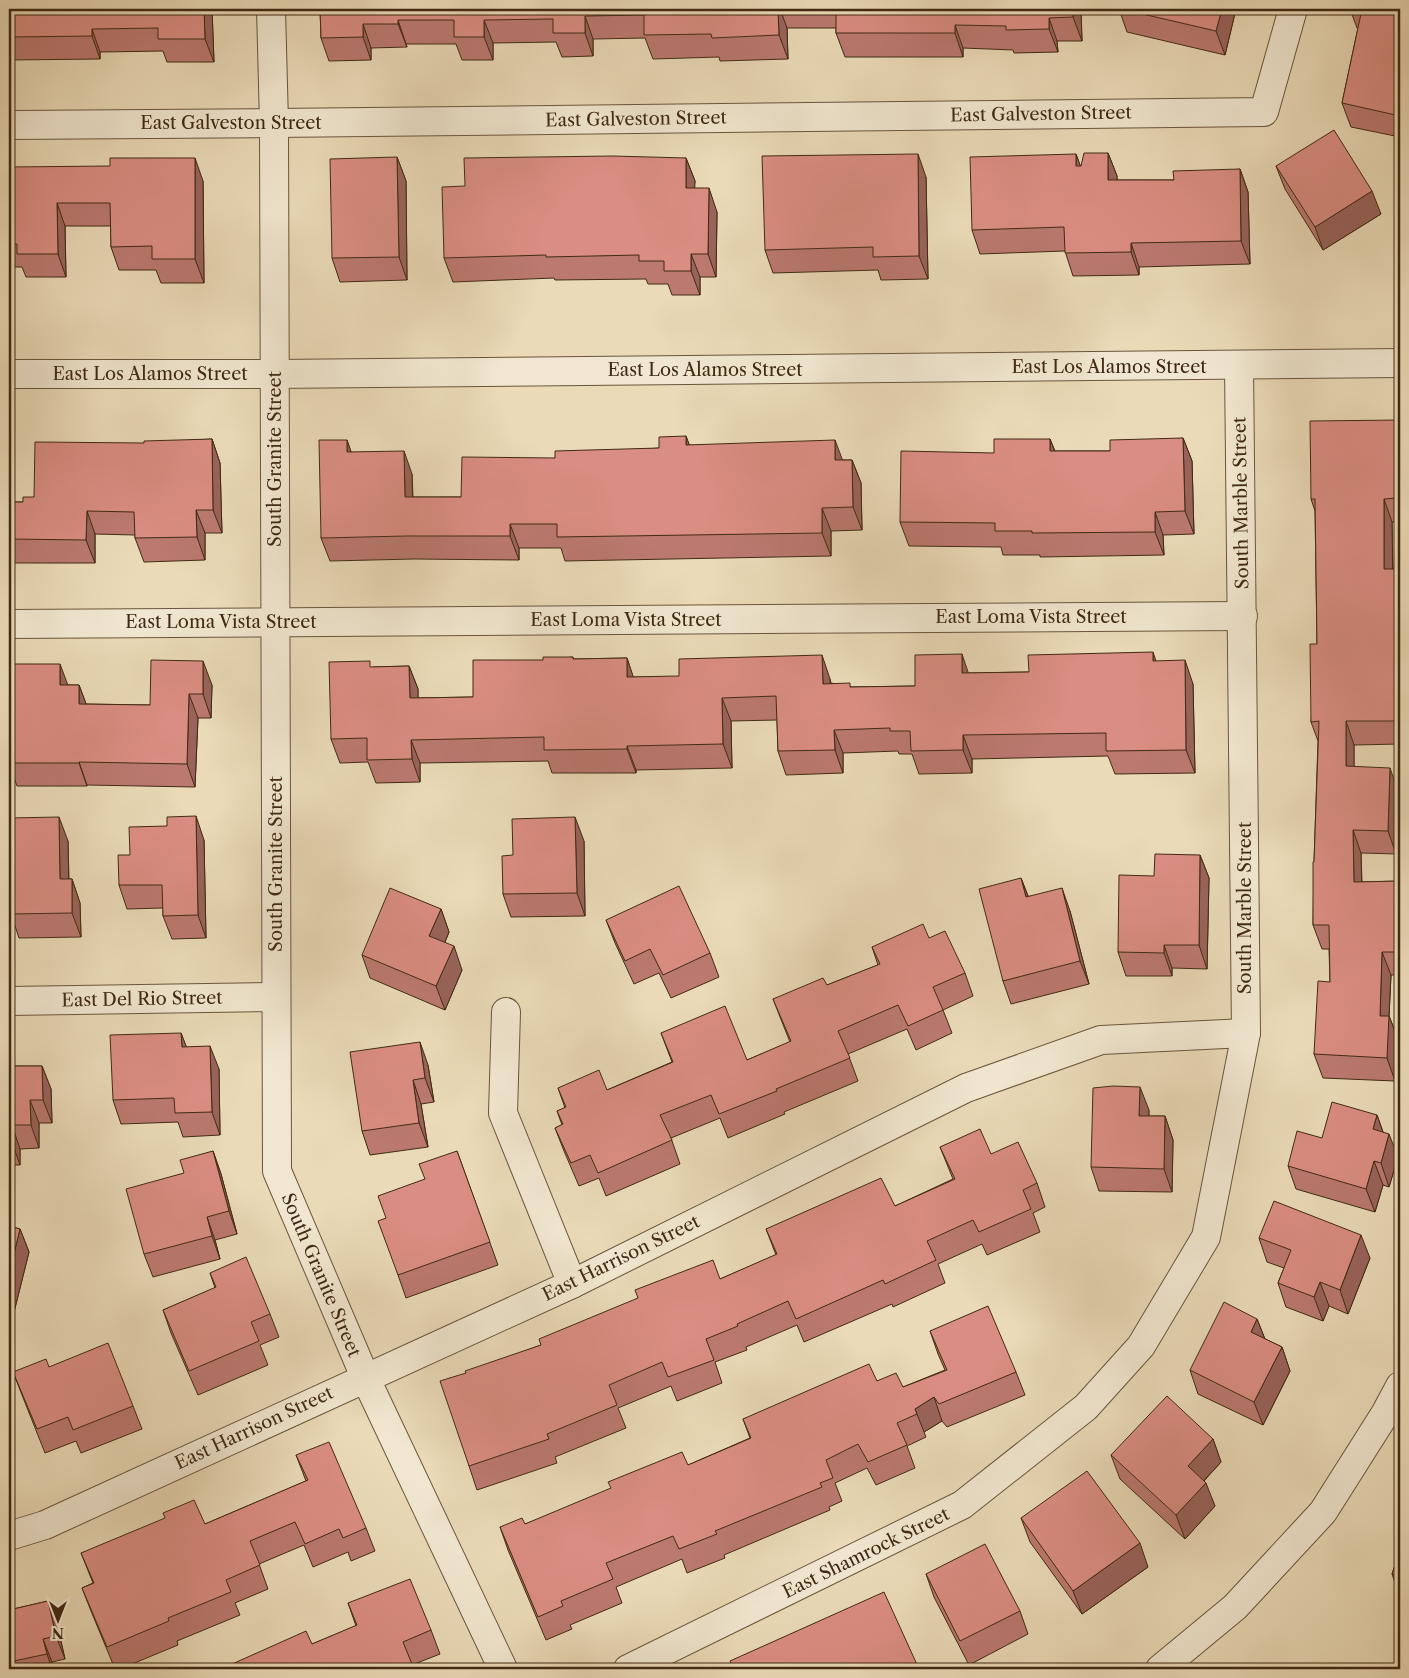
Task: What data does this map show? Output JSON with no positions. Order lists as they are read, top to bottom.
{
  "streets": {
    "street": [
      "East Galveston Street",
      "East Los Alamos Street",
      "South Granite Street",
      "South Marble Street",
      "East Loma Vista Street",
      "East Del Rio Street",
      "East Harrison Street",
      "East Shamrock Street"
    ]
  },
  "crossings": [
    ["East Galveston Street", "South Granite Street"],
    ["East Los Alamos Street", "South Granite Street"],
    ["East Los Alamos Street", "South Marble Street"],
    ["South Granite Street", "East Loma Vista Street"],
    ["South Granite Street", "East Del Rio Street"],
    ["South Granite Street", "East Harrison Street"],
    ["South Marble Street", "East Loma Vista Street"],
    ["South Marble Street", "East Harrison Street"],
    ["South Marble Street", "East Shamrock Street"]
  ],
  "north": "bottom"
}
